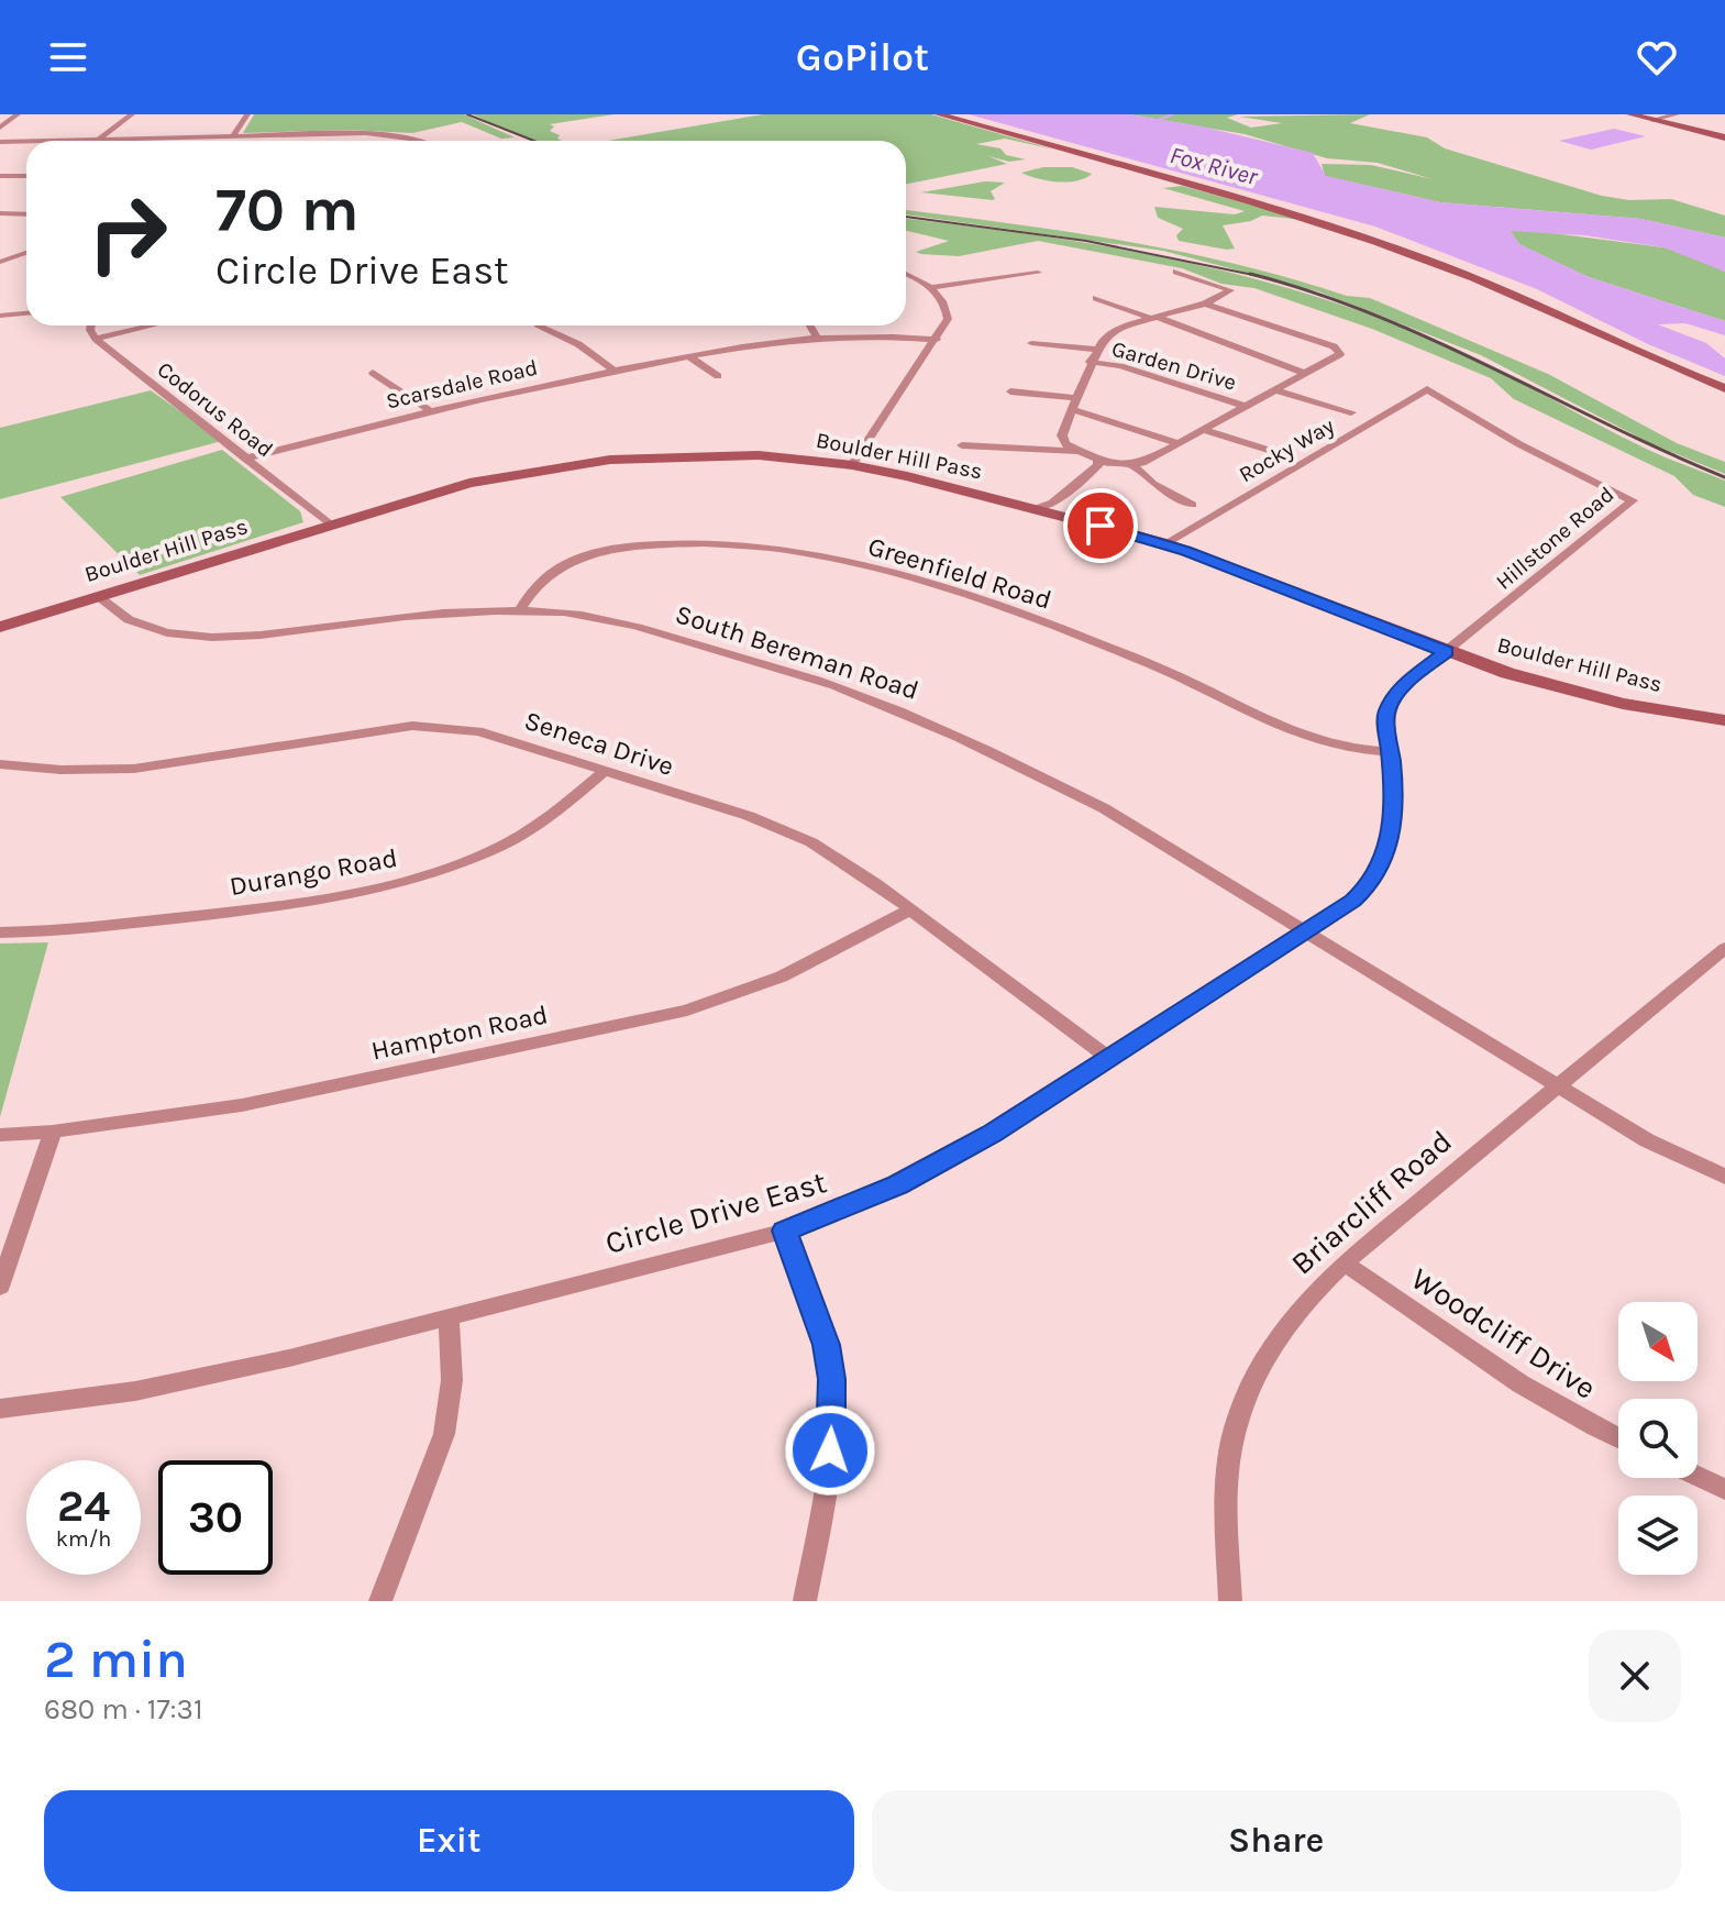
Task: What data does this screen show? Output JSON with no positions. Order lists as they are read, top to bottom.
{
  "streets": {
    "street": [
      "Garden Drive",
      "Scarsdale Road",
      "Codorus Road",
      "Rocky Way",
      "Boulder Hill Pass",
      "Hillstone Road",
      "Greenfield Road",
      "South Bereman Road",
      "Seneca Drive",
      "Durango Road",
      "Hampton Road",
      "Briarcliff Road",
      "Circle Drive East",
      "Woodcliff Drive"
    ]
  },
  "crossings": [
    ["Scarsdale Road", "Codorus Road"],
    ["Codorus Road", "Boulder Hill Pass"],
    ["Rocky Way", "Boulder Hill Pass"],
    ["Rocky Way", "Hillstone Road"],
    ["Boulder Hill Pass", "Hillstone Road"],
    ["Boulder Hill Pass", "South Bereman Road"],
    ["Boulder Hill Pass", "Circle Drive East"],
    ["Hillstone Road", "Circle Drive East"],
    ["Greenfield Road", "South Bereman Road"],
    ["Greenfield Road", "Circle Drive East"],
    ["South Bereman Road", "Briarcliff Road"],
    ["South Bereman Road", "Circle Drive East"],
    ["Seneca Drive", "Durango Road"],
    ["Seneca Drive", "Hampton Road"],
    ["Seneca Drive", "Circle Drive East"],
    ["Briarcliff Road", "Woodcliff Drive"]
  ],
  "water": ["Fox River"],
  "north": "bottom right",
  "page": {
    "header": "GoPilot",
    "turn": ["70 m", "Circle Drive East"],
    "speed": "24 km/h",
    "limit": "30",
    "heading": ["2 min", "680 m · 17:31"],
    "buttons": ["Exit", "Share"]
  }
}
